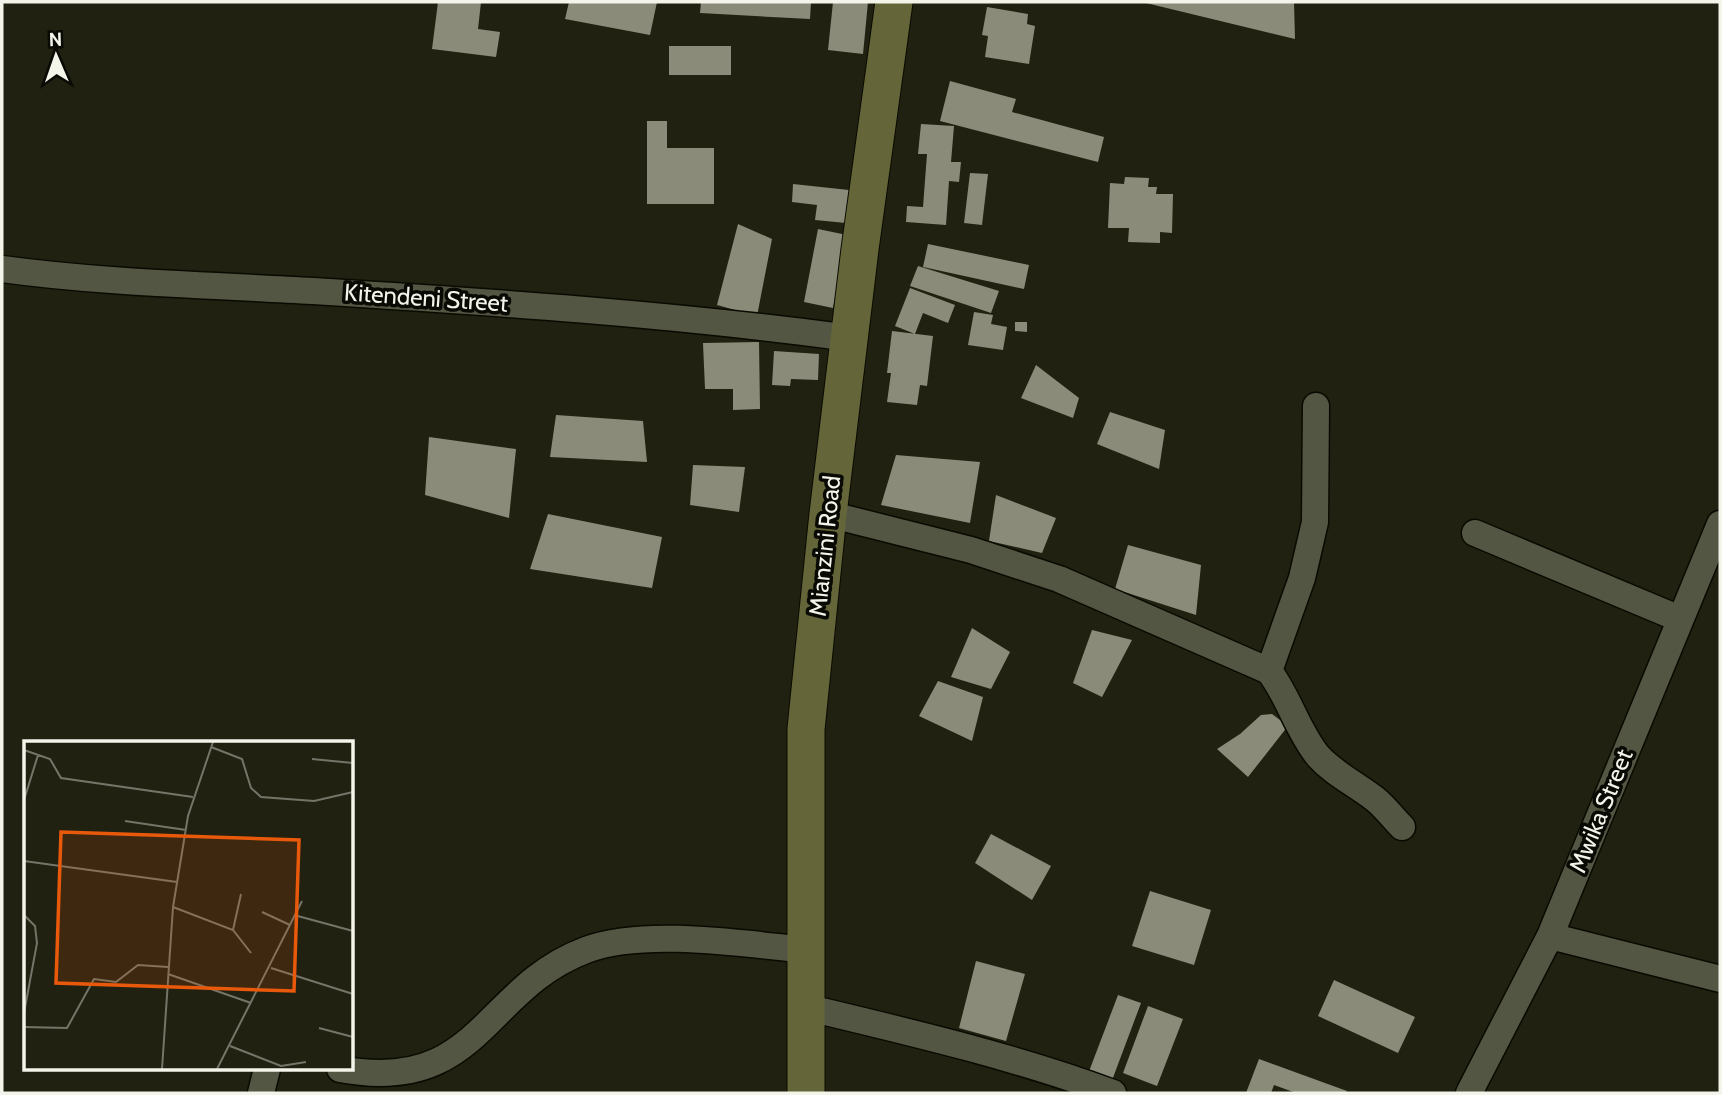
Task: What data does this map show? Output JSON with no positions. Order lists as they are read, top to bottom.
{
  "streets": {
    "street": ["Kitendeni Street", "Mianzini Road", "Mwika Street"]
  },
  "crossings": [
    ["Kitendeni Street", "Mianzini Road"]
  ],
  "north": "top"
}
